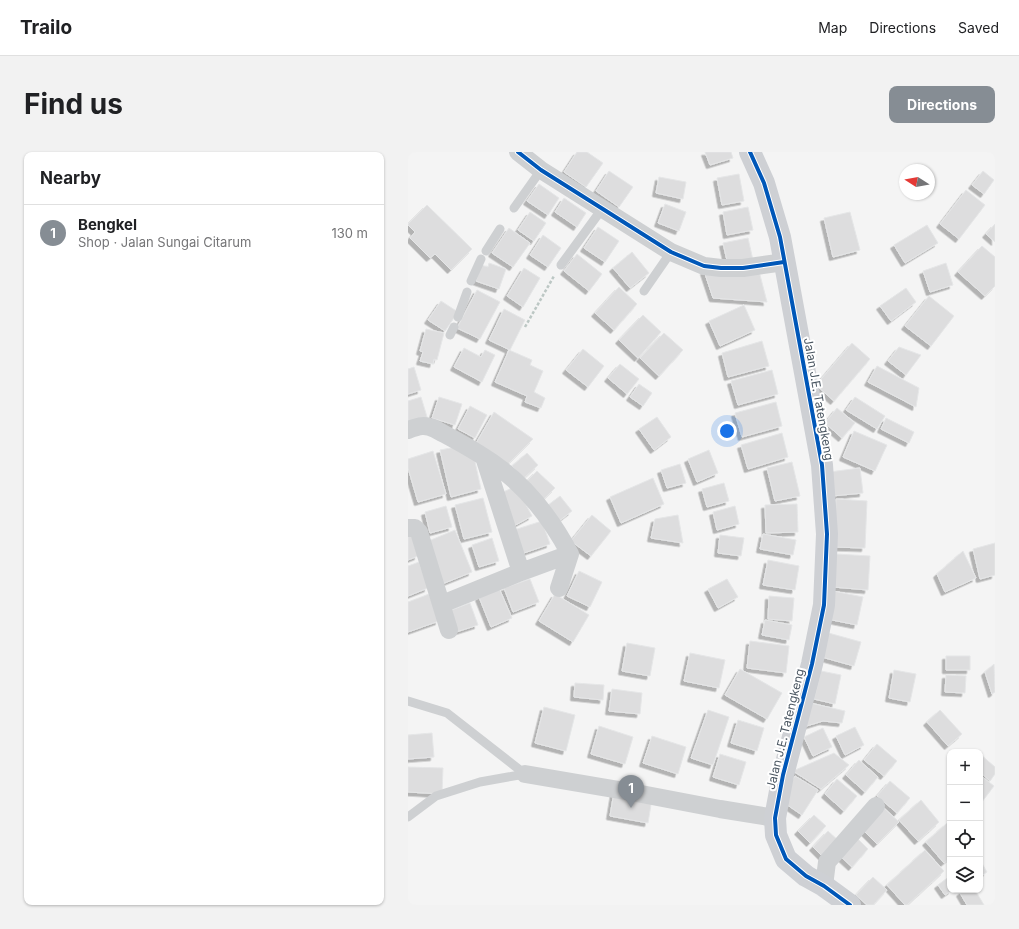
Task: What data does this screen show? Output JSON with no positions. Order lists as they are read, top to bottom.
{
  "streets": {
    "street": ["Jalan J.E. Tatengkeng"]
  },
  "north": "left",
  "page": {
    "header": "Trailo",
    "nav": ["Map", "Directions", "Saved"],
    "buttons": "Directions",
    "title": "Find us",
    "heading": "Nearby",
    "list": [
      {
        "mark": "1",
        "name": "Bengkel",
        "note": "Shop · Jalan Sungai Citarum",
        "value": "130 m"
      }
    ],
    "map_buttons": ["+", "−"],
    "pins": "1"
  }
}
